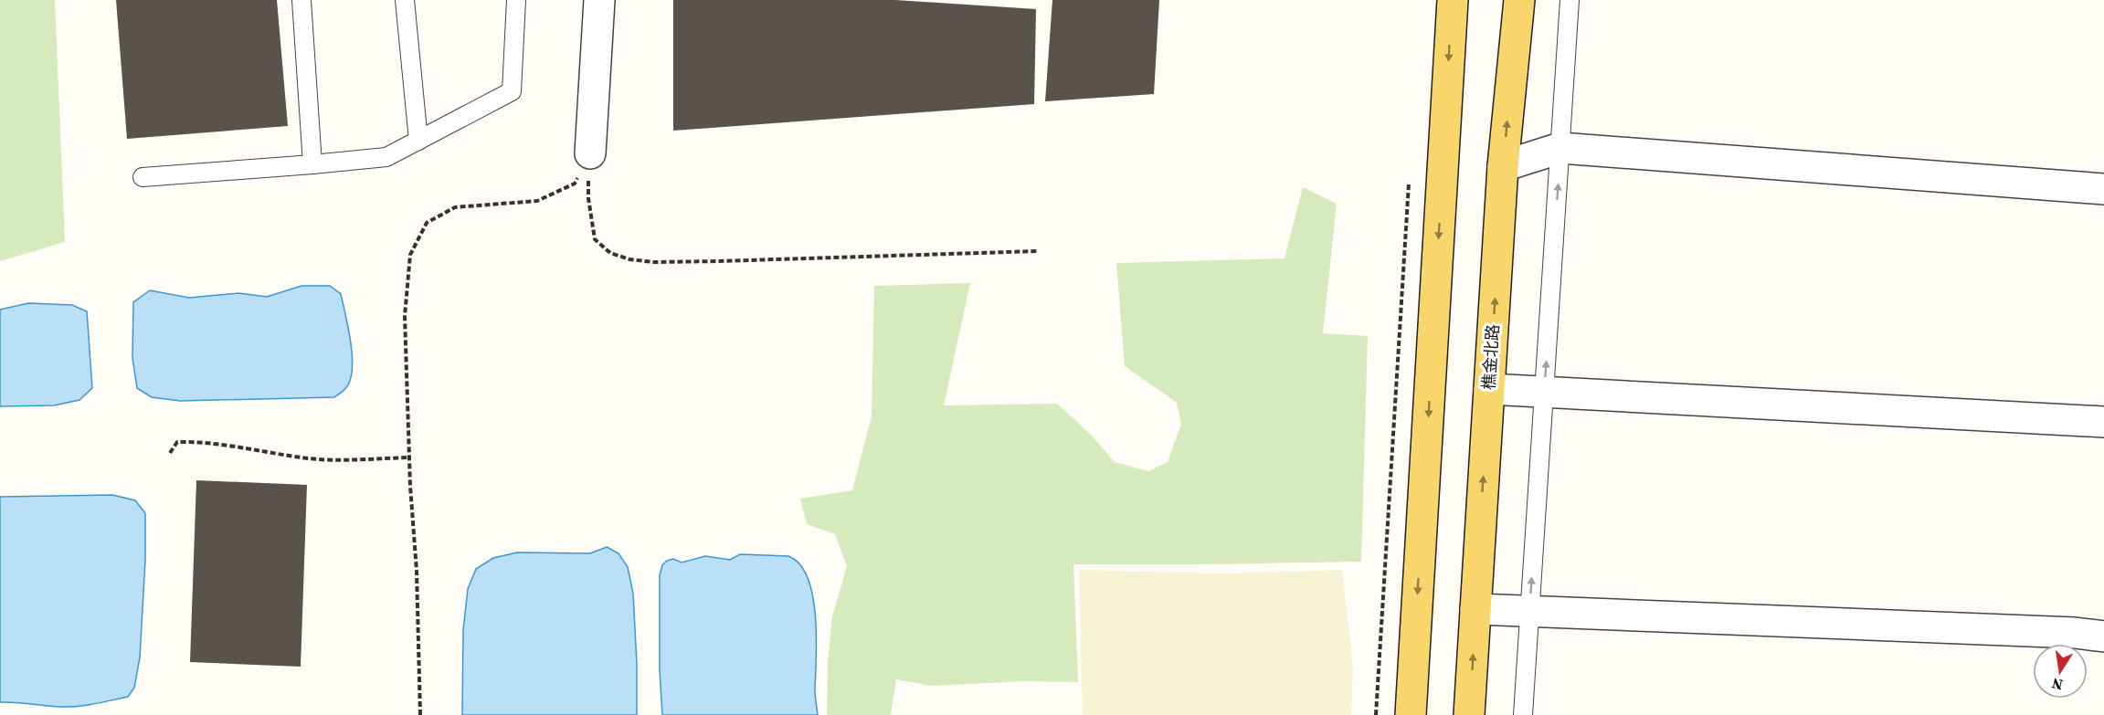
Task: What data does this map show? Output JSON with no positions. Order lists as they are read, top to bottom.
{
  "streets": {
    "main road": ["樵金北路"]
  },
  "north": "bottom"
}
